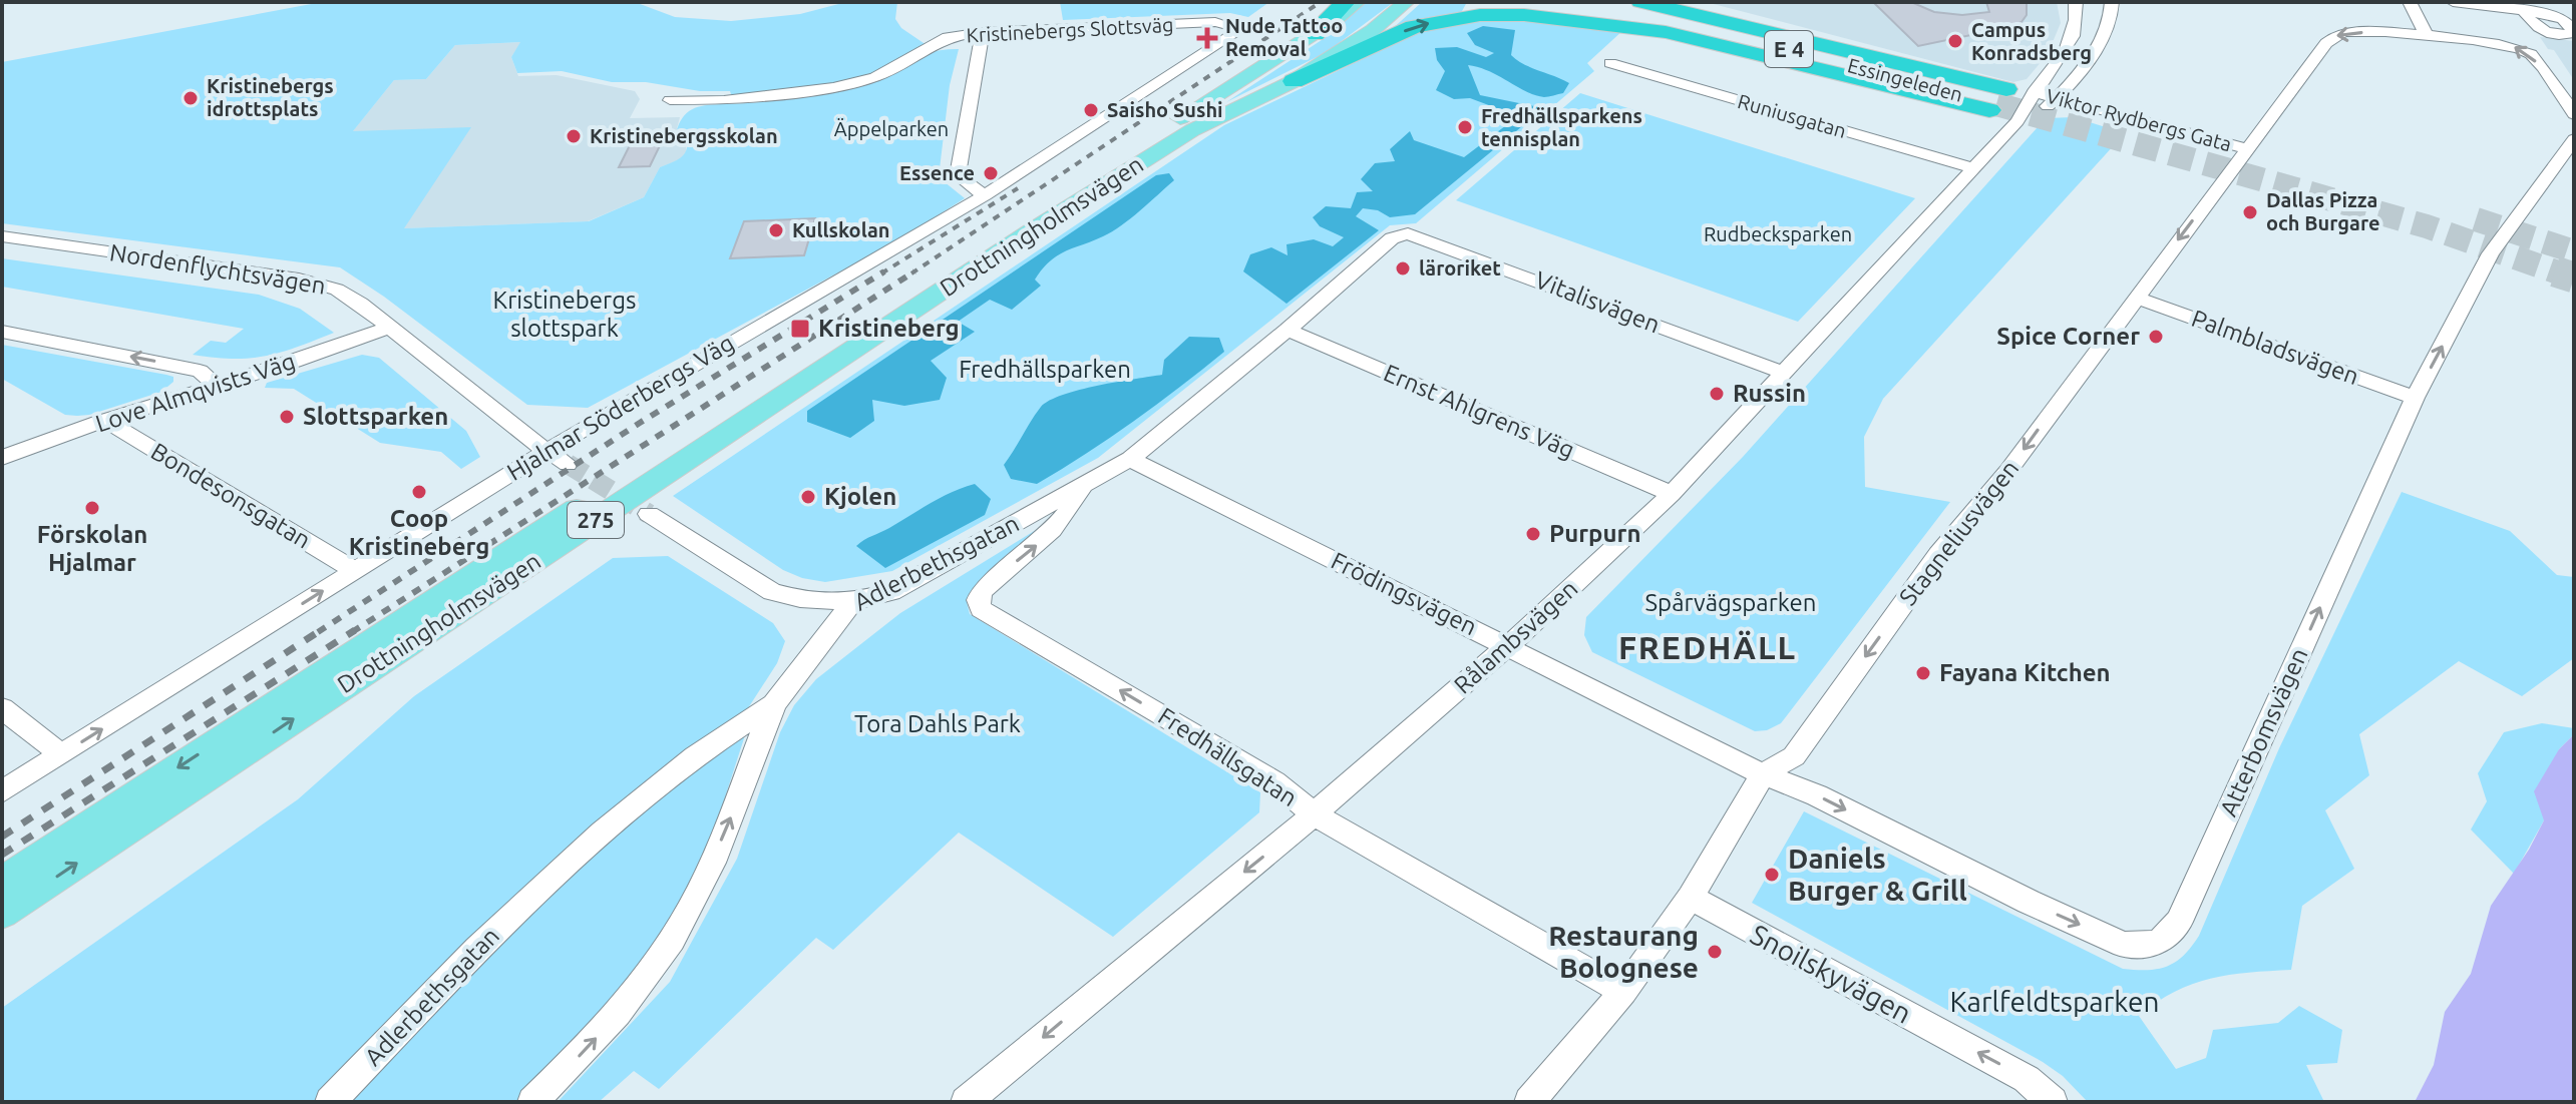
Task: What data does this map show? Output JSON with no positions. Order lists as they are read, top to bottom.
{
  "streets": {
    "highway": ["E 4", "Essingeleden"],
    "main road": ["Drottningholmsvägen", "275"],
    "street": [
      "Kristinebergs Slottsväg",
      "Runiusgatan",
      "Viktor Rydbergs Gata",
      "Nordenflychtsvägen",
      "Vitalisvägen",
      "Palmbladsvägen",
      "Love Almqvists Väg",
      "Hjalmar Söderbergs Väg",
      "Ernst Ahlgrens Väg",
      "Bondesonsgatan",
      "Stagneliusvägen",
      "Adlerbethsgatan",
      "Frödingsvägen",
      "Rålambsvägen",
      "Atterbomsvägen",
      "Fredhällsgatan",
      "Snoilskyvägen"
    ]
  },
  "crossings": [
    ["Kristinebergs Slottsväg", "Hjalmar Söderbergs Väg"],
    ["Runiusgatan", "Rålambsvägen"],
    ["Viktor Rydbergs Gata", "Stagneliusvägen"],
    ["Viktor Rydbergs Gata", "Rålambsvägen"],
    ["Nordenflychtsvägen", "Love Almqvists Väg"],
    ["Nordenflychtsvägen", "Hjalmar Söderbergs Väg"],
    ["Vitalisvägen", "Adlerbethsgatan"],
    ["Vitalisvägen", "Rålambsvägen"],
    ["Palmbladsvägen", "Stagneliusvägen"],
    ["Palmbladsvägen", "Atterbomsvägen"],
    ["Love Almqvists Väg", "Bondesonsgatan"],
    ["Hjalmar Söderbergs Väg", "Bondesonsgatan"],
    ["Ernst Ahlgrens Väg", "Adlerbethsgatan"],
    ["Ernst Ahlgrens Väg", "Rålambsvägen"],
    ["Stagneliusvägen", "Frödingsvägen"],
    ["Stagneliusvägen", "Atterbomsvägen"],
    ["Stagneliusvägen", "Fredhällsgatan"],
    ["Stagneliusvägen", "Snoilskyvägen"],
    ["Adlerbethsgatan", "Frödingsvägen"],
    ["Adlerbethsgatan", "Fredhällsgatan"],
    ["Frödingsvägen", "Rålambsvägen"],
    ["Frödingsvägen", "Atterbomsvägen"],
    ["Rålambsvägen", "Fredhällsgatan"]
  ],
  "one_way": ["Stagneliusvägen", "Snoilskyvägen"],
  "districts": ["FREDHÄLL"],
  "parks": [
    "Äppelparken",
    "Rudbecksparken",
    "Kristinebergs slottspark",
    "Fredhällsparken",
    "Spårvägsparken",
    "Tora Dahls Park",
    "Karlfeldtsparken"
  ],
  "places": {
    "health": ["Nude Tattoo Removal"],
    "other": [
      "Campus Konradsberg",
      "Kristinebergs idrottsplats",
      "Saisho Sushi",
      "Fredhällsparkens tennisplan",
      "Kristinebergsskolan",
      "Essence",
      "Dallas Pizza och Burgare",
      "Kullskolan",
      "läroriket",
      "Spice Corner",
      "Russin",
      "Slottsparken",
      "Coop Kristineberg",
      "Kjolen",
      "Förskolan Hjalmar",
      "Purpurn",
      "Fayana Kitchen",
      "Daniels Burger & Grill",
      "Restaurang Bolognese"
    ],
    "transit": ["Kristineberg"]
  }
}
